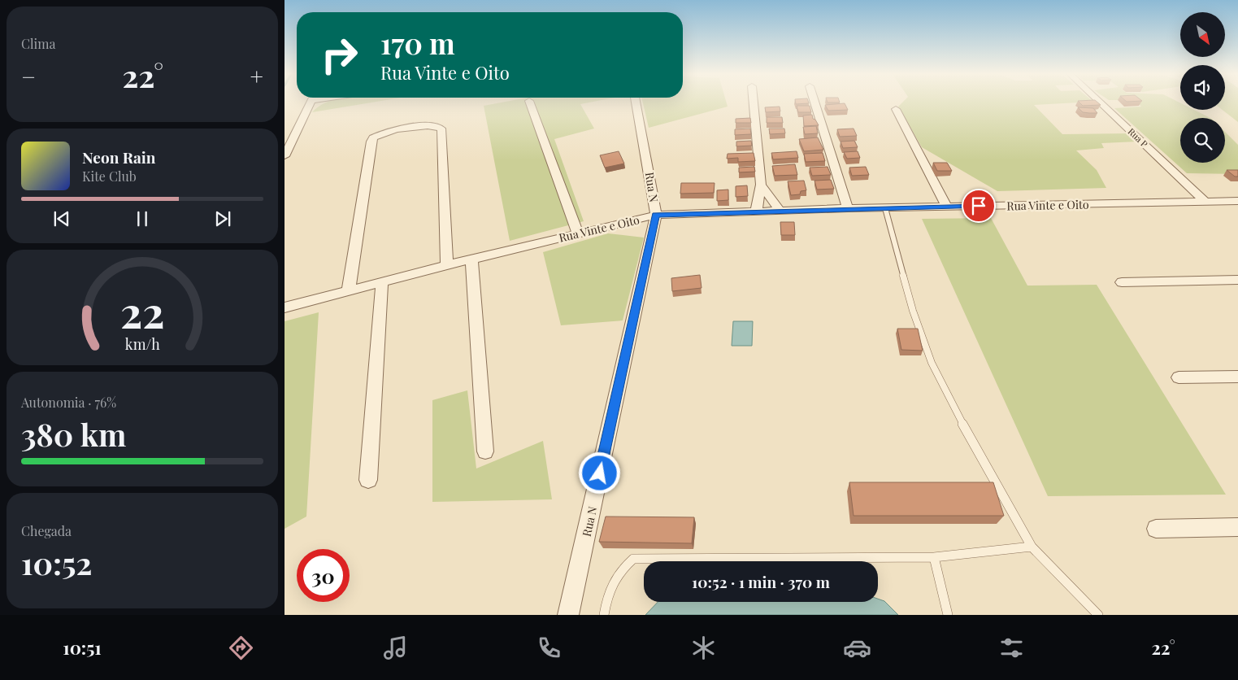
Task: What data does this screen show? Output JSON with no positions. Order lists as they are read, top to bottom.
{
  "streets": {
    "street": ["Rua P", "Rua N", "Rua Vinte e Oito"]
  },
  "crossings": [
    ["Rua P", "Rua Vinte e Oito"],
    ["Rua N", "Rua Vinte e Oito"]
  ],
  "north": "bottom right",
  "page": {
    "tile": [
      "Clima",
      ["Autonomia · 76%", "380 km"],
      ["Chegada", "10:52"]
    ],
    "turn": ["170 m", "Rua Vinte e Oito"],
    "heat": ["−", "22°", "+"],
    "song": ["Neon Rain", "Kite Club"],
    "limit": "30",
    "trip": "10:52 · 1 min · 370 m",
    "tabs": ["10:51", "22°"],
    "gauge": ["22", "km/h"]
  }
}
